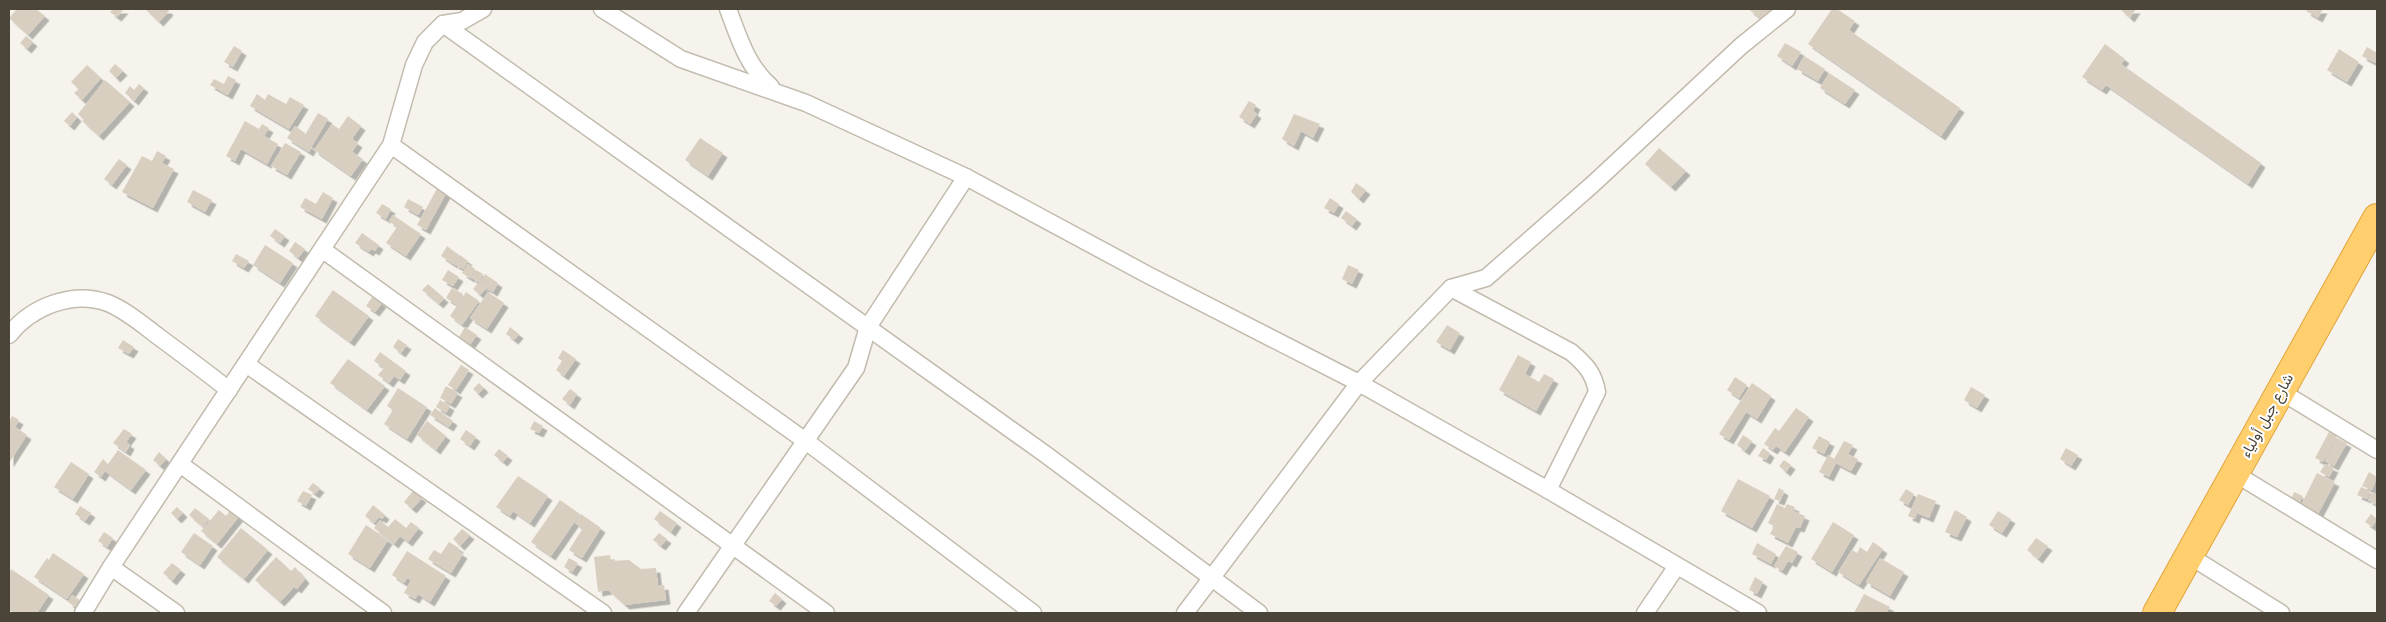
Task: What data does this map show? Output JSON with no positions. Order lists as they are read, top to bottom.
{
  "streets": {
    "highway": ["شارع جبل أولياء"]
  }
}
